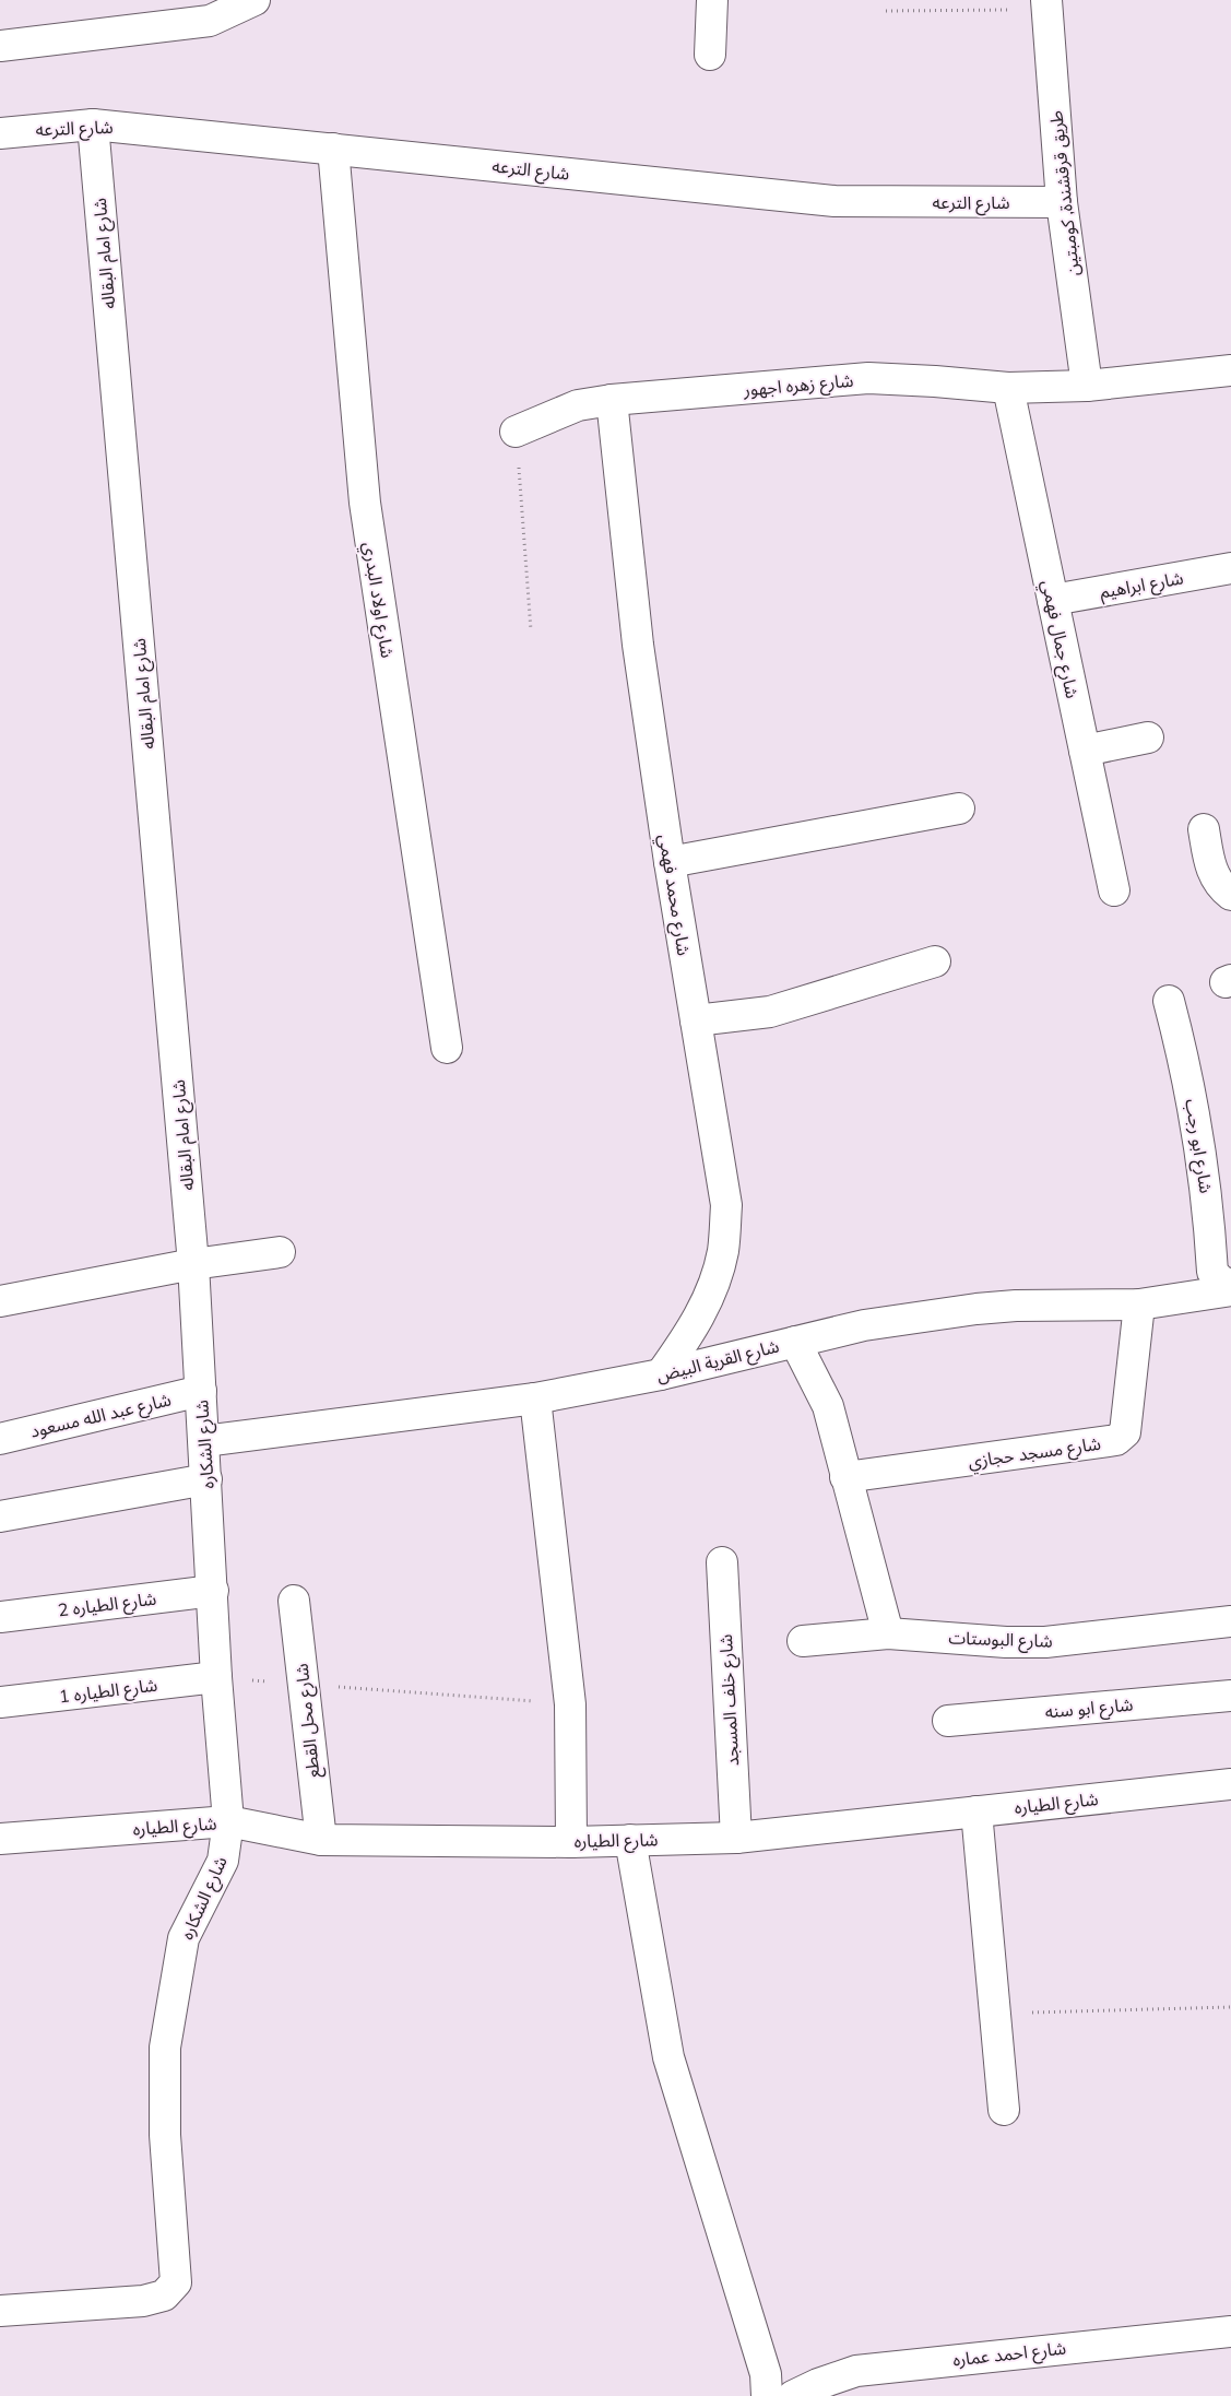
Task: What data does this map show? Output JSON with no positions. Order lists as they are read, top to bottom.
{
  "streets": {
    "street": [
      "شارع الترعه",
      "طريق قرقشندة, كومبتين",
      "شارع امام البقاله",
      "شارع زهره اجهور",
      "شارع ابراهيم",
      "شارع اولاد البدري",
      "شارع جمال فهمي",
      "شارع محمد فهمي",
      "شارع ابو رجب",
      "شارع القرية البيض",
      "شارع عبد الله مسعود",
      "شارع الشكاره",
      "شارع مسجد حجازي",
      "شارع الطياره 2",
      "شارع البوستات",
      "شارع الطياره 1",
      "شارع خلف المسجد",
      "شارع ابو سنه",
      "شارع محل القطع",
      "شارع الطياره",
      "شارع احمد عماره"
    ]
  },
  "crossings": [
    ["شارع الترعه", "طريق قرقشندة, كومبتين"],
    ["شارع الترعه", "شارع امام البقاله"],
    ["شارع الترعه", "شارع اولاد البدري"],
    ["طريق قرقشندة, كومبتين", "شارع زهره اجهور"],
    ["شارع امام البقاله", "شارع الشكاره"],
    ["شارع زهره اجهور", "شارع جمال فهمي"],
    ["شارع زهره اجهور", "شارع محمد فهمي"],
    ["شارع ابراهيم", "شارع جمال فهمي"],
    ["شارع محمد فهمي", "شارع القرية البيض"],
    ["شارع القرية البيض", "شارع الشكاره"],
    ["شارع القرية البيض", "شارع مسجد حجازي"],
    ["شارع عبد الله مسعود", "شارع الشكاره"],
    ["شارع الشكاره", "شارع الطياره 2"],
    ["شارع الشكاره", "شارع الطياره 1"],
    ["شارع الشكاره", "شارع الطياره"],
    ["شارع خلف المسجد", "شارع الطياره"],
    ["شارع محل القطع", "شارع الطياره"]
  ]
}
